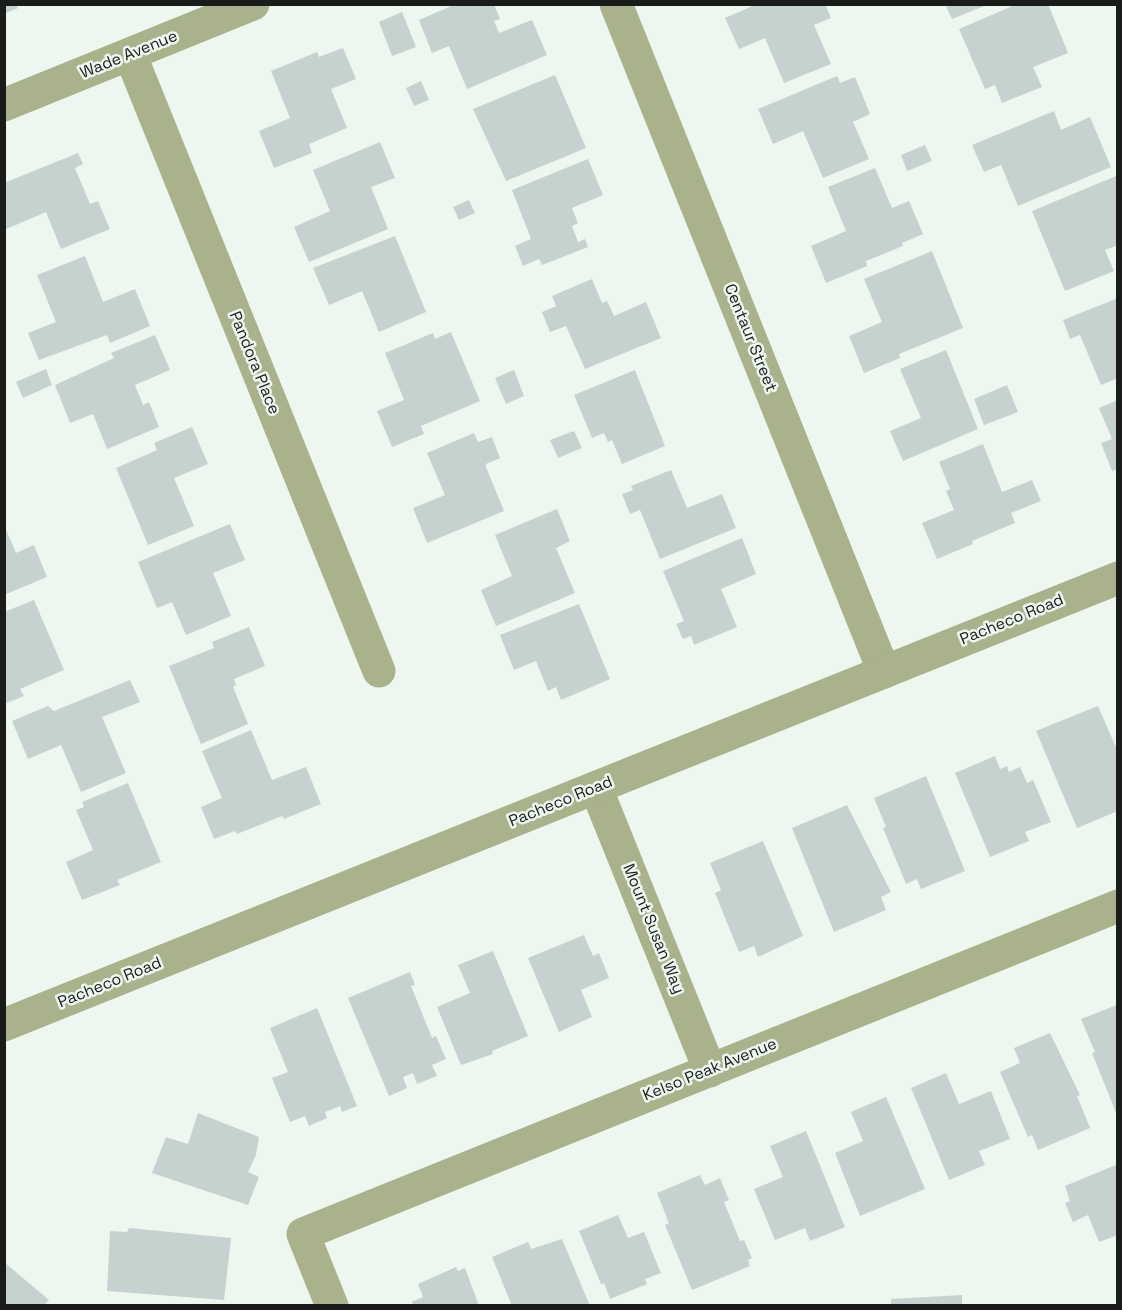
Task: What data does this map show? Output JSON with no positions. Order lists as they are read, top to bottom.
{
  "streets": {
    "street": [
      "Wade Avenue",
      "Centaur Street",
      "Pandora Place",
      "Pacheco Road",
      "Mount Susan Way",
      "Kelso Peak Avenue"
    ]
  },
  "crossings": [
    ["Wade Avenue", "Pandora Place"],
    ["Centaur Street", "Pacheco Road"],
    ["Pacheco Road", "Mount Susan Way"],
    ["Mount Susan Way", "Kelso Peak Avenue"]
  ]
}
